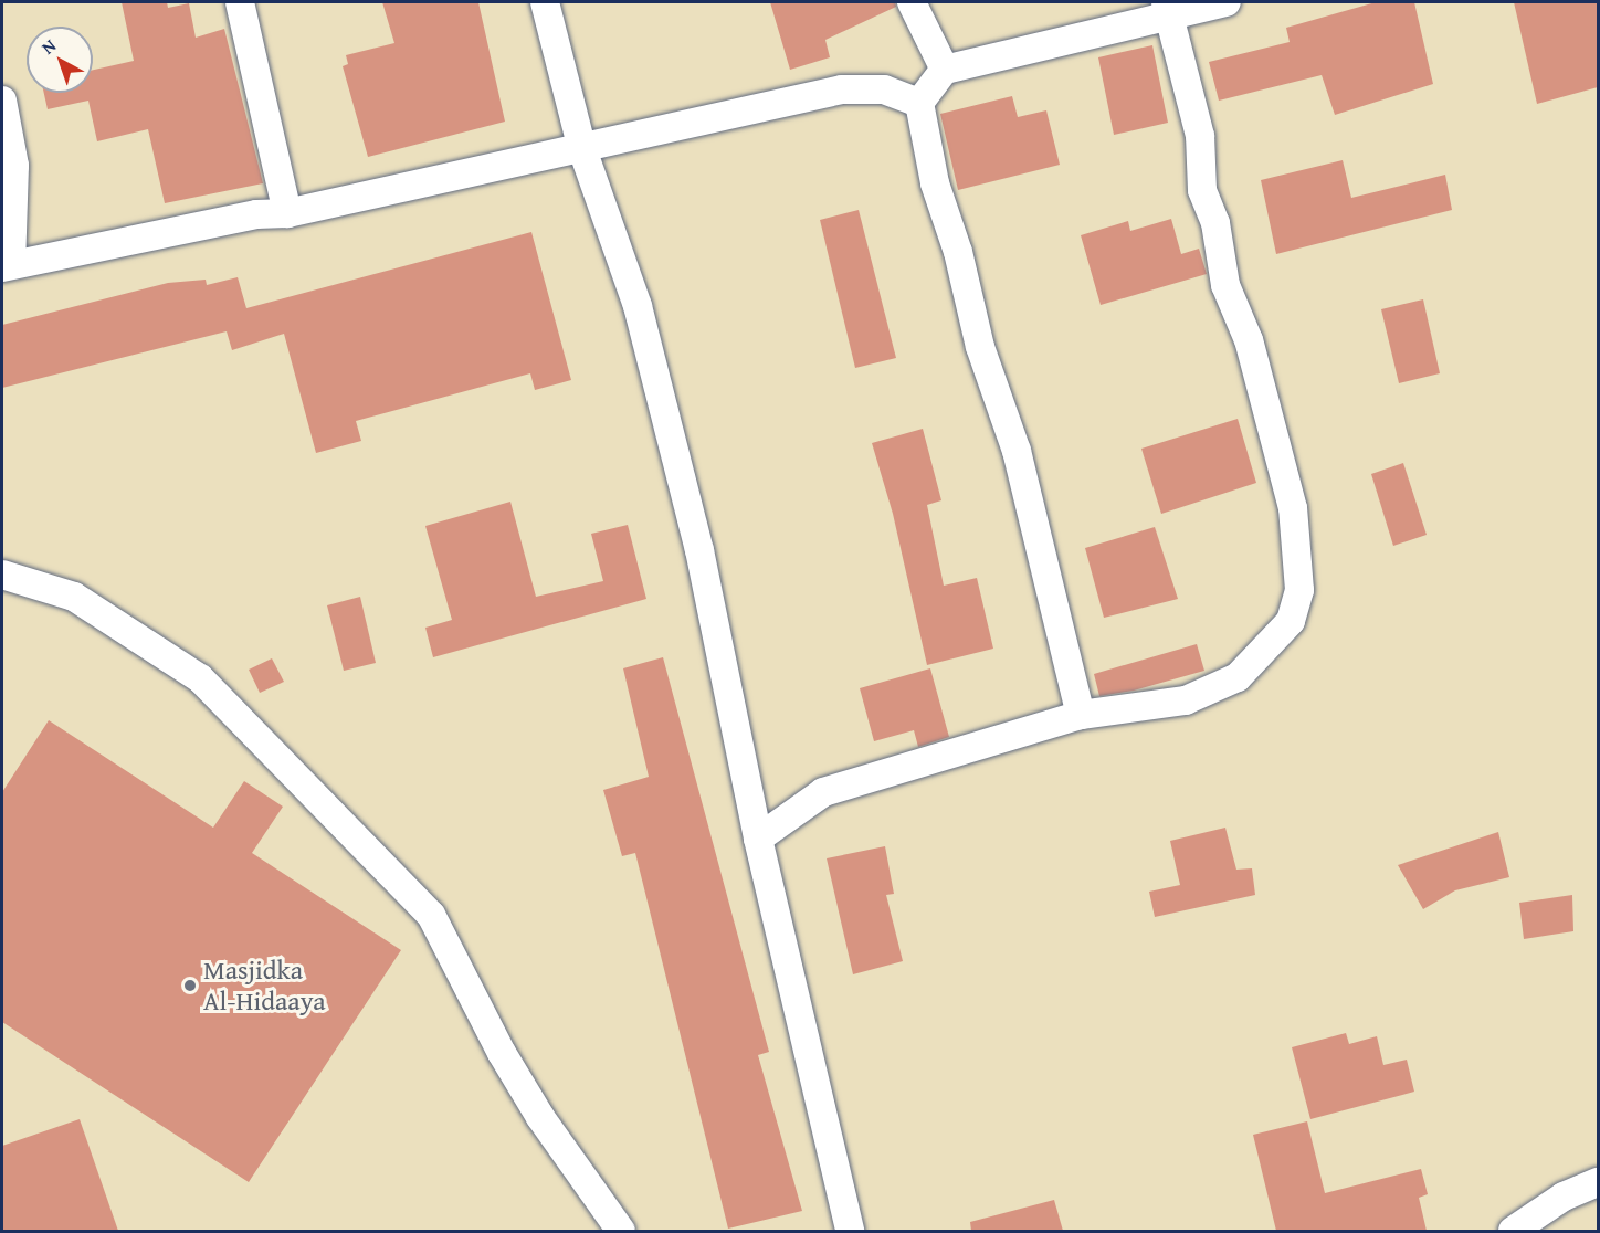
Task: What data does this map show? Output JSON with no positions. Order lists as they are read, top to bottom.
{
  "places": ["Masjidka Al-Hidaaya"],
  "north": "top left"
}
